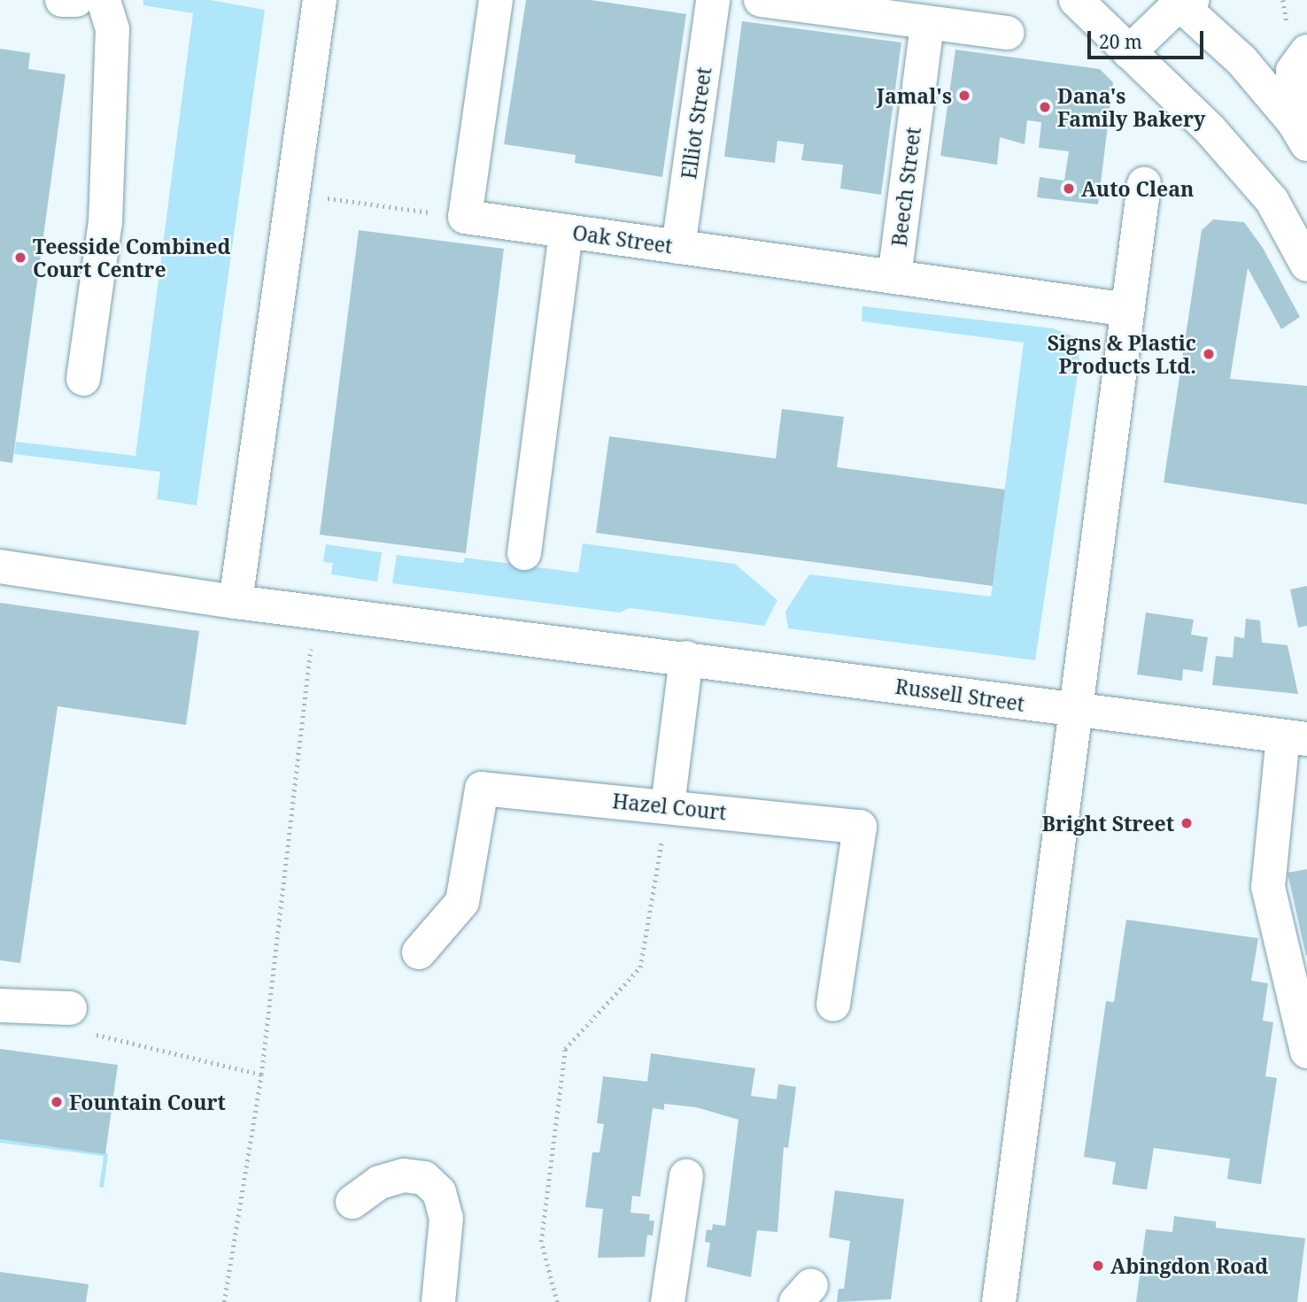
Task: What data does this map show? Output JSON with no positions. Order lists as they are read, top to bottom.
{
  "streets": {
    "street": [
      "Elliot Street",
      "Beech Street",
      "Oak Street",
      "Russell Street",
      "Hazel Court"
    ]
  },
  "crossings": [
    ["Elliot Street", "Oak Street"],
    ["Beech Street", "Oak Street"]
  ],
  "places": [
    "Jamal's",
    "Dana's Family Bakery",
    "Auto Clean",
    "Teesside Combined Court Centre",
    "Signs & Plastic Products Ltd.",
    "Bright Street",
    "Fountain Court",
    "Abingdon Road"
  ],
  "scale_bar": "20 m"
}
